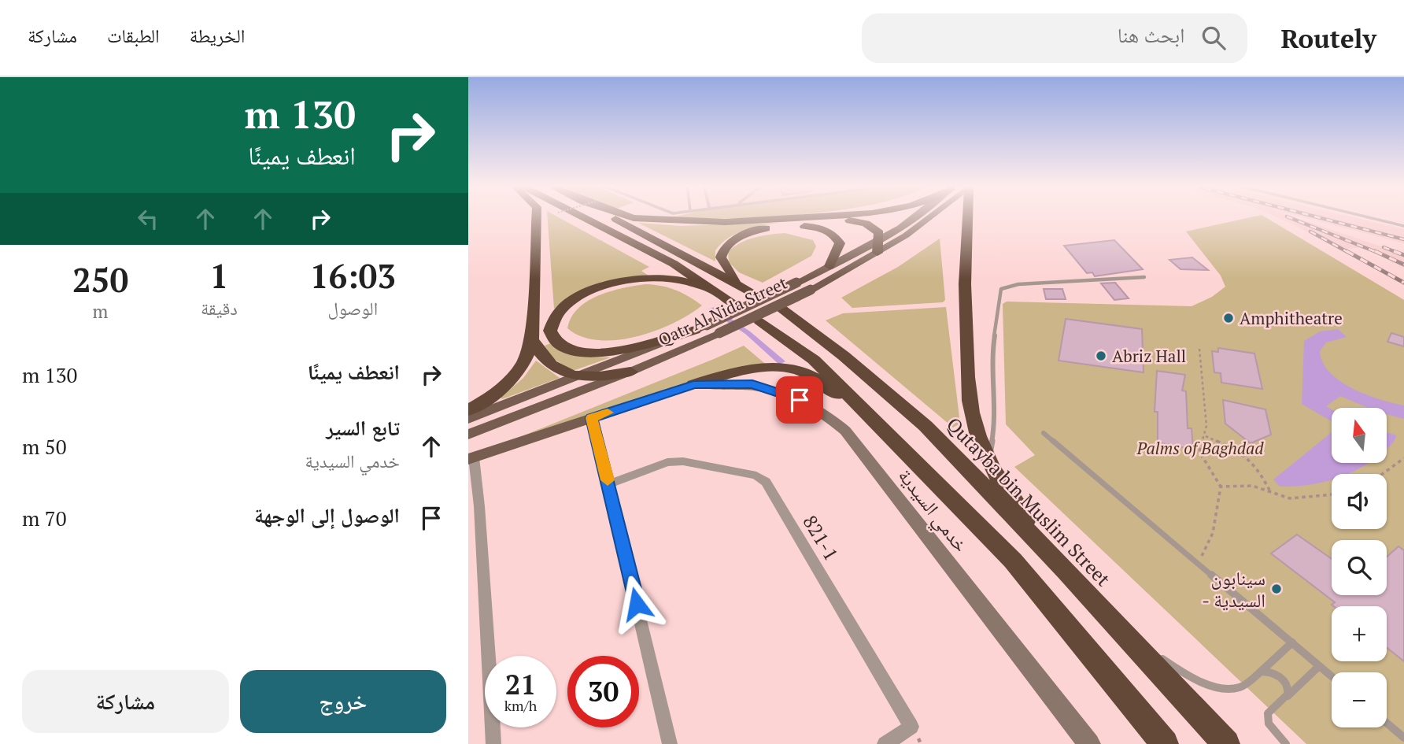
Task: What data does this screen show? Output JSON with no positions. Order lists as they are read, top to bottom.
{
  "streets": {
    "highway": ["Qutayba bin Muslim Street"],
    "main road": ["Qatr Al Nida Street"],
    "street": ["خدمي السيدية", "821-1"]
  },
  "parks": ["Palms of Baghdad"],
  "places": ["Amphitheatre", "Abriz Hall", "سينابون - السيدية"],
  "north": "top",
  "page": {
    "header": "Routely",
    "search": "ابحث هنا",
    "nav": ["الخريطة", "الطبقات", "مشاركة"],
    "turn": ["130 m", "انعطف يمينًا"],
    "eta": [
      "16:03",
      "الوصول",
      "1",
      "دقيقة",
      "250",
      "m"
    ],
    "list": [
      {
        "name": "انعطف يمينًا",
        "value": "130 m"
      },
      {
        "name": "تابع السير",
        "note": "خدمي السيدية",
        "value": "50 m"
      },
      {
        "name": "الوصول إلى الوجهة",
        "value": "70 m"
      }
    ],
    "map_buttons": ["+", "−"],
    "speed": "21 km/h",
    "limit": "30",
    "buttons": ["خروج", "مشاركة"]
  }
}
